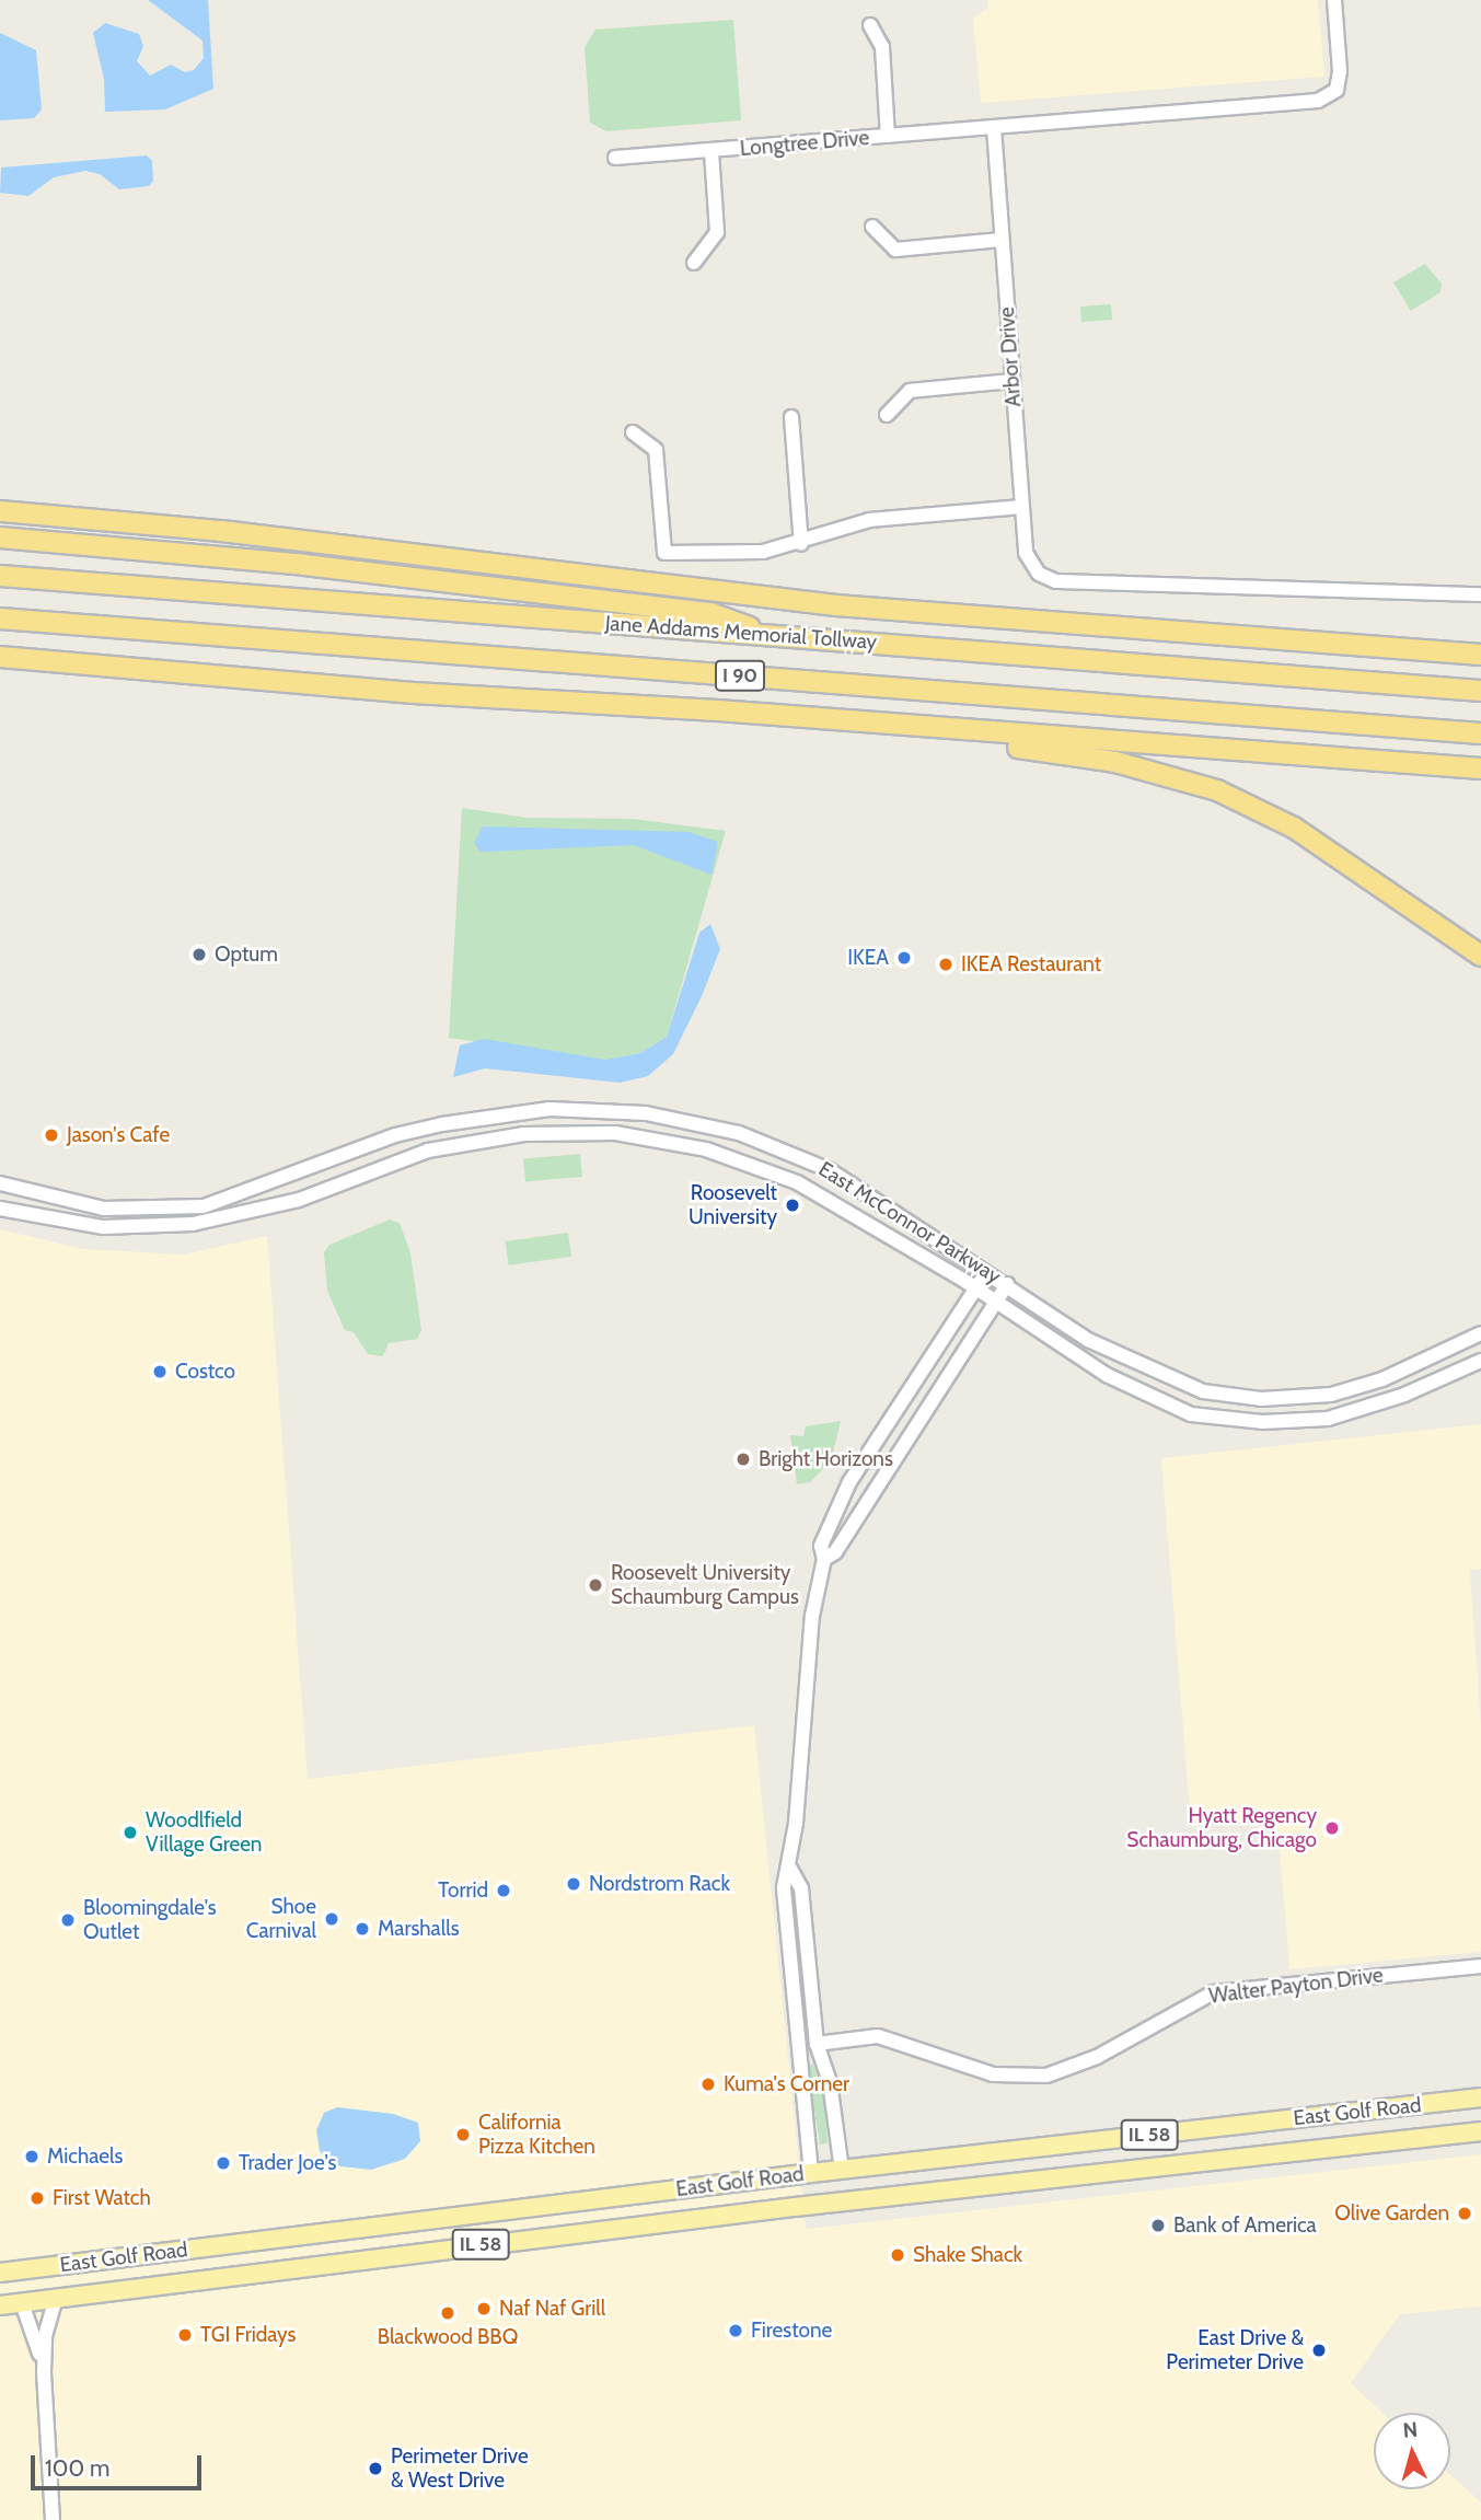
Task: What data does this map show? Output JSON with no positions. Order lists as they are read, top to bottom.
{
  "streets": {
    "highway": ["Jane Addams Memorial Tollway", "I 90"],
    "main road": ["East Golf Road", "IL 58"],
    "street": [
      "Longtree Drive",
      "Arbor Drive",
      "East McConnor Parkway",
      "Walter Payton Drive"
    ]
  },
  "crossings": [
    ["Longtree Drive", "Arbor Drive"]
  ],
  "places": [
    "Optum",
    "IKEA",
    "IKEA Restaurant",
    "Jason's Cafe",
    "Roosevelt University",
    "Costco",
    "Bright Horizons",
    "Roosevelt University Schaumburg Campus",
    "Hyatt Regency Schaumburg, Chicago",
    "Woodlfield Village Green",
    "Nordstrom Rack",
    "Torrid",
    "Shoe Carnival",
    "Bloomingdale's Outlet",
    "Marshalls",
    "Kuma's Corner",
    "California Pizza Kitchen",
    "Michaels",
    "Trader Joe's",
    "First Watch",
    "Olive Garden",
    "Bank of America",
    "Shake Shack",
    "Naf Naf Grill",
    "Blackwood BBQ",
    "Firestone",
    "TGI Fridays",
    "East Drive & Perimeter Drive",
    "Perimeter Drive & West Drive"
  ],
  "scale_bar": "100 m",
  "north": "top"
}
